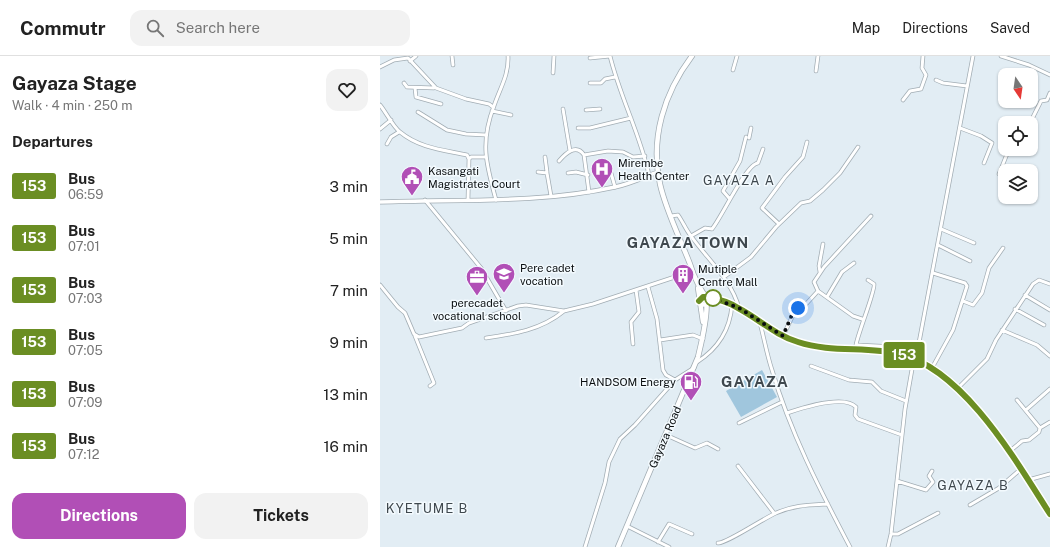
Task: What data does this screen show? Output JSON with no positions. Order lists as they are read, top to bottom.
{
  "streets": {
    "main road": ["Gayaza Road"]
  },
  "districts": [
    "GAYAZA A",
    "GAYAZA TOWN",
    "GAYAZA",
    "GAYAZA B",
    "KYETUME B"
  ],
  "places": {
    "hospital": ["Mirembe Health Center"],
    "public building": ["Kasangati Magistrates Court"],
    "school or university": ["Pere cadet vocation"],
    "building": ["Mutiple Centre Mall"],
    "office": ["perecadet vocational school"],
    "fuel station": ["HANDSOM Energy"]
  },
  "lines": ["bus line 153"],
  "north": "bottom",
  "page": {
    "header": "Commutr",
    "search": "Search here",
    "nav": ["Map", "Directions", "Saved"],
    "heading": [
      ["Gayaza Stage", "Walk · 4 min · 250 m"],
      "Departures"
    ],
    "on_map": "153",
    "list": [
      {
        "mark": "153",
        "name": "Bus",
        "note": "06:59",
        "value": "3 min"
      },
      {
        "mark": "153",
        "name": "Bus",
        "note": "07:01",
        "value": "5 min"
      },
      {
        "mark": "153",
        "name": "Bus",
        "note": "07:03",
        "value": "7 min"
      },
      {
        "mark": "153",
        "name": "Bus",
        "note": "07:05",
        "value": "9 min"
      },
      {
        "mark": "153",
        "name": "Bus",
        "note": "07:09",
        "value": "13 min"
      },
      {
        "mark": "153",
        "name": "Bus",
        "note": "07:12",
        "value": "16 min"
      }
    ],
    "buttons": ["Directions", "Tickets"]
  }
}
